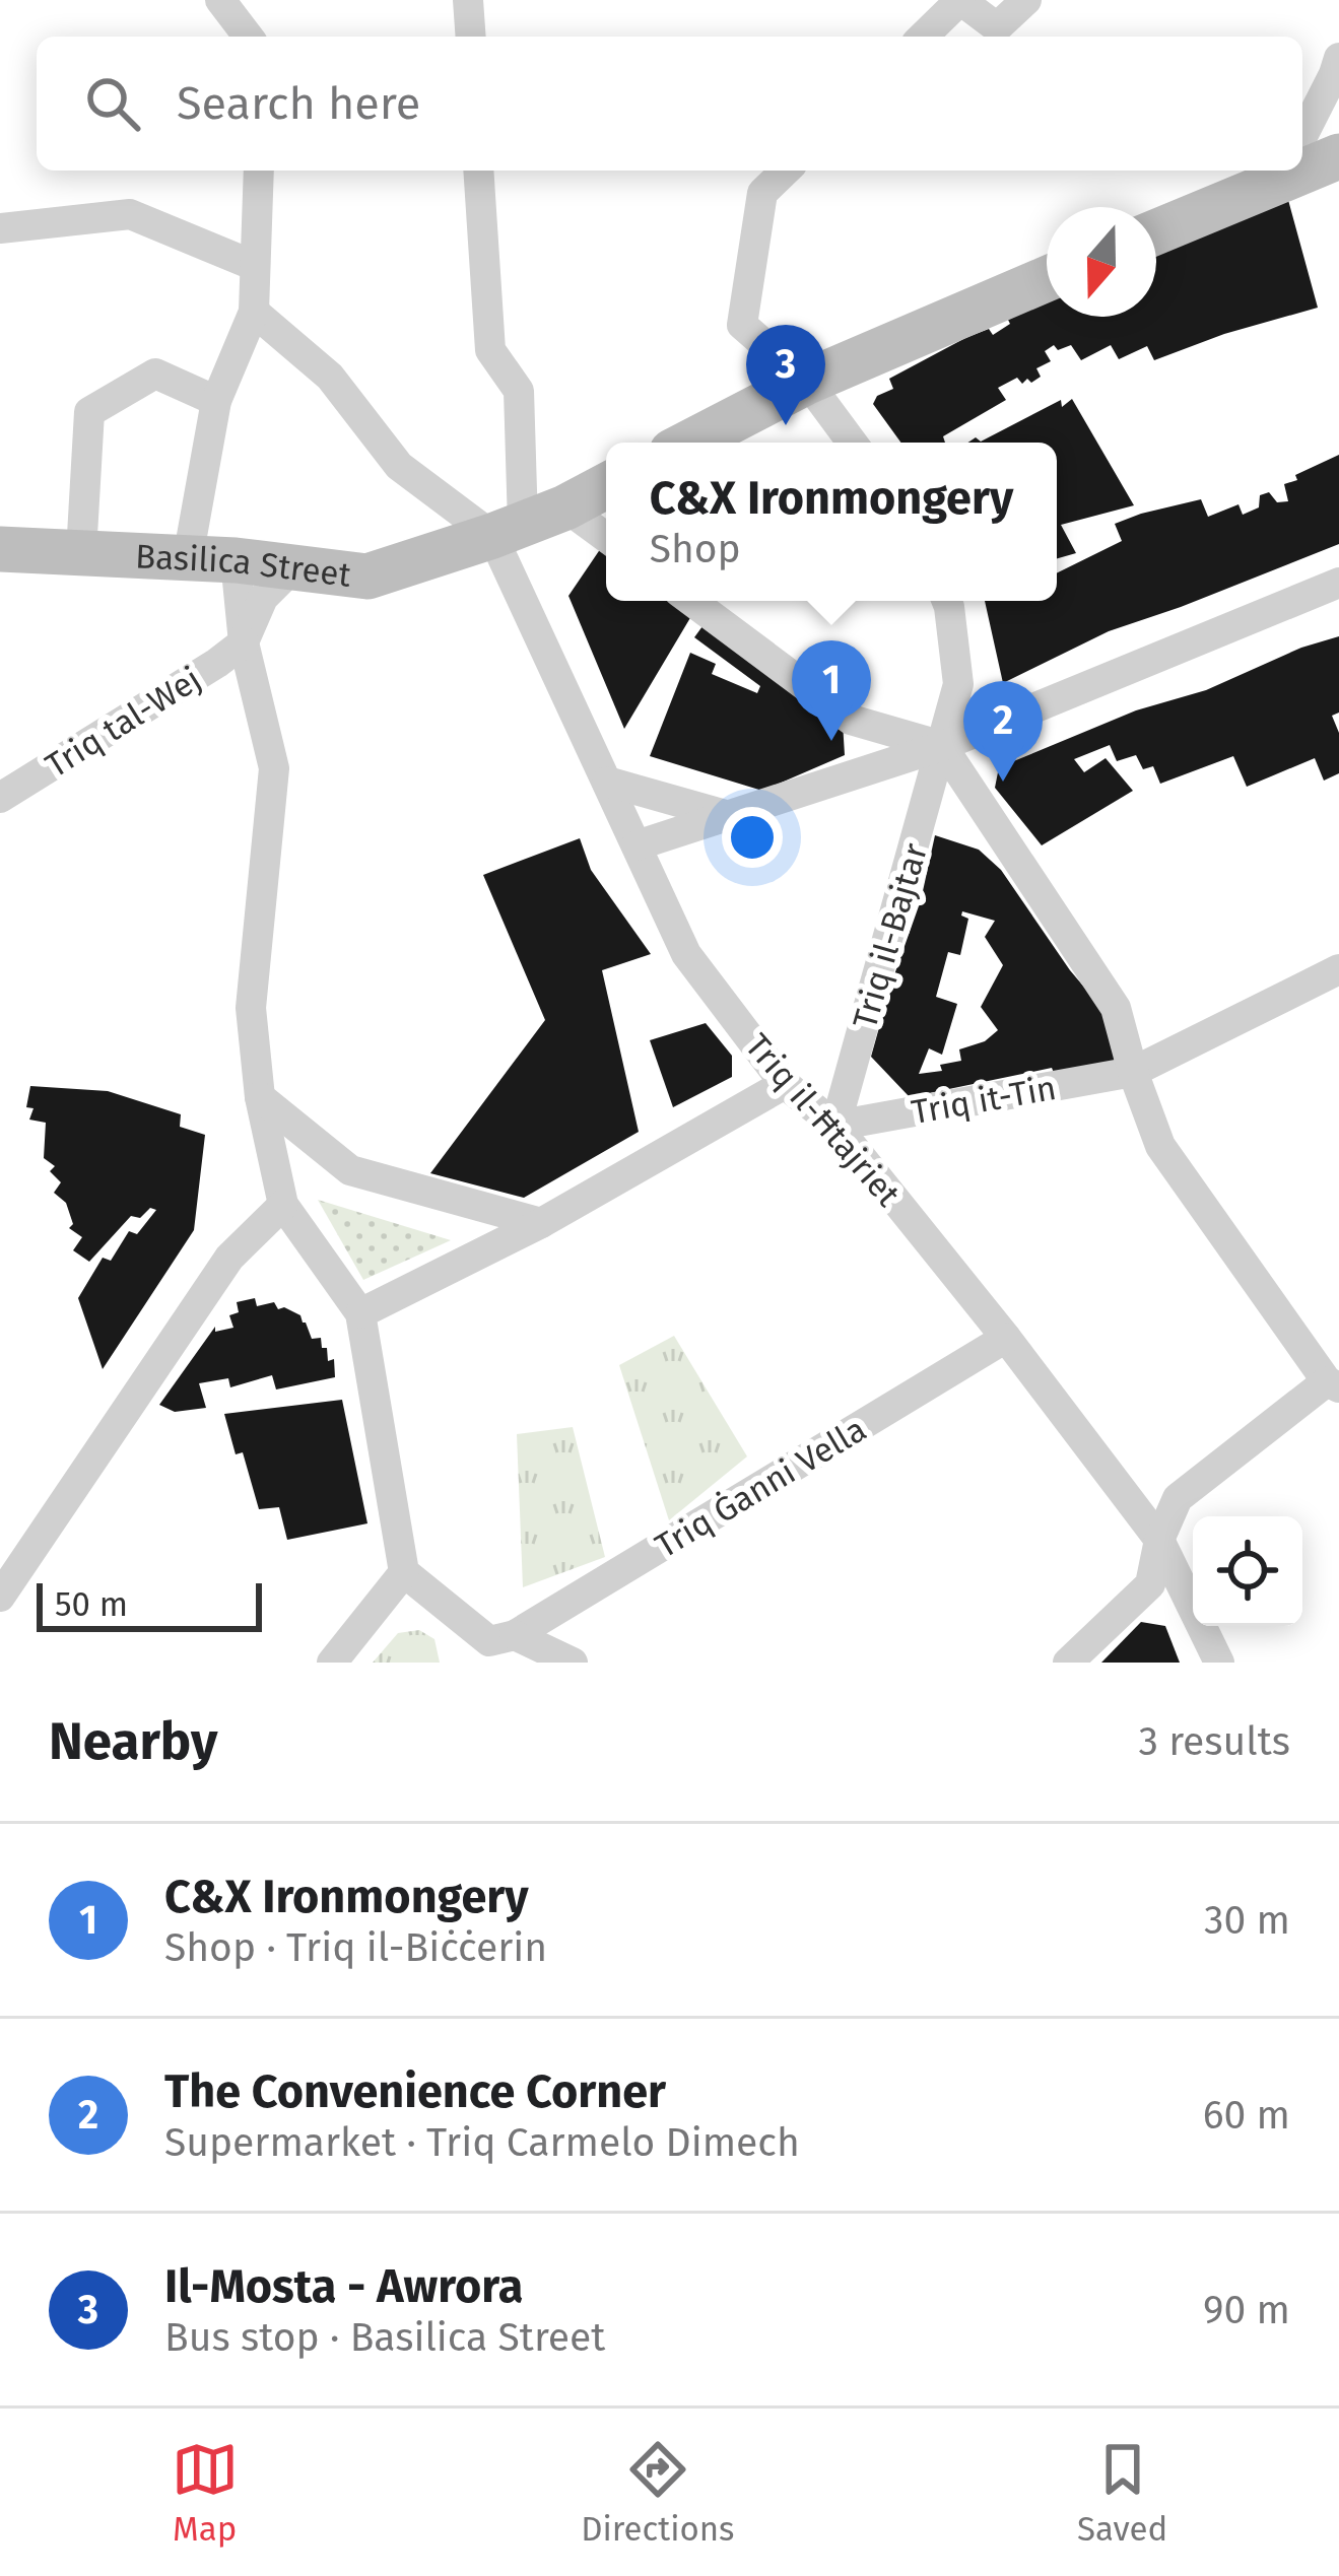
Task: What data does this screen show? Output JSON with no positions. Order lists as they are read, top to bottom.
{
  "streets": {
    "street": [
      "Basilica Street",
      "Triq tal-Wej",
      "Triq il-Bajtar",
      "Triq it-Tin",
      "Triq il-Ħtajriet",
      "Triq Ġanni Vella"
    ]
  },
  "crossings": [
    ["Basilica Street", "Triq il-Ħtajriet"],
    ["Triq il-Bajtar", "Triq it-Tin"],
    ["Triq il-Bajtar", "Triq il-Ħtajriet"],
    ["Triq it-Tin", "Triq il-Ħtajriet"],
    ["Triq il-Ħtajriet", "Triq Ġanni Vella"]
  ],
  "scale_bar": "50 m",
  "north": "bottom",
  "page": {
    "search": "Search here",
    "pins": ["3", "1", "2"],
    "popup": ["C&X Ironmongery", "Shop"],
    "scale": "50 m",
    "heading": ["Nearby", "3 results"],
    "list": [
      {
        "mark": "1",
        "name": "C&X Ironmongery",
        "note": "Shop · Triq il-Biċċerin",
        "value": "30 m"
      },
      {
        "mark": "2",
        "name": "The Convenience Corner",
        "note": "Supermarket · Triq Carmelo Dimech",
        "value": "60 m"
      },
      {
        "mark": "3",
        "name": "Il-Mosta - Awrora",
        "note": "Bus stop · Basilica Street",
        "value": "90 m"
      }
    ],
    "nav": ["Map", "Directions", "Saved"]
  }
}
